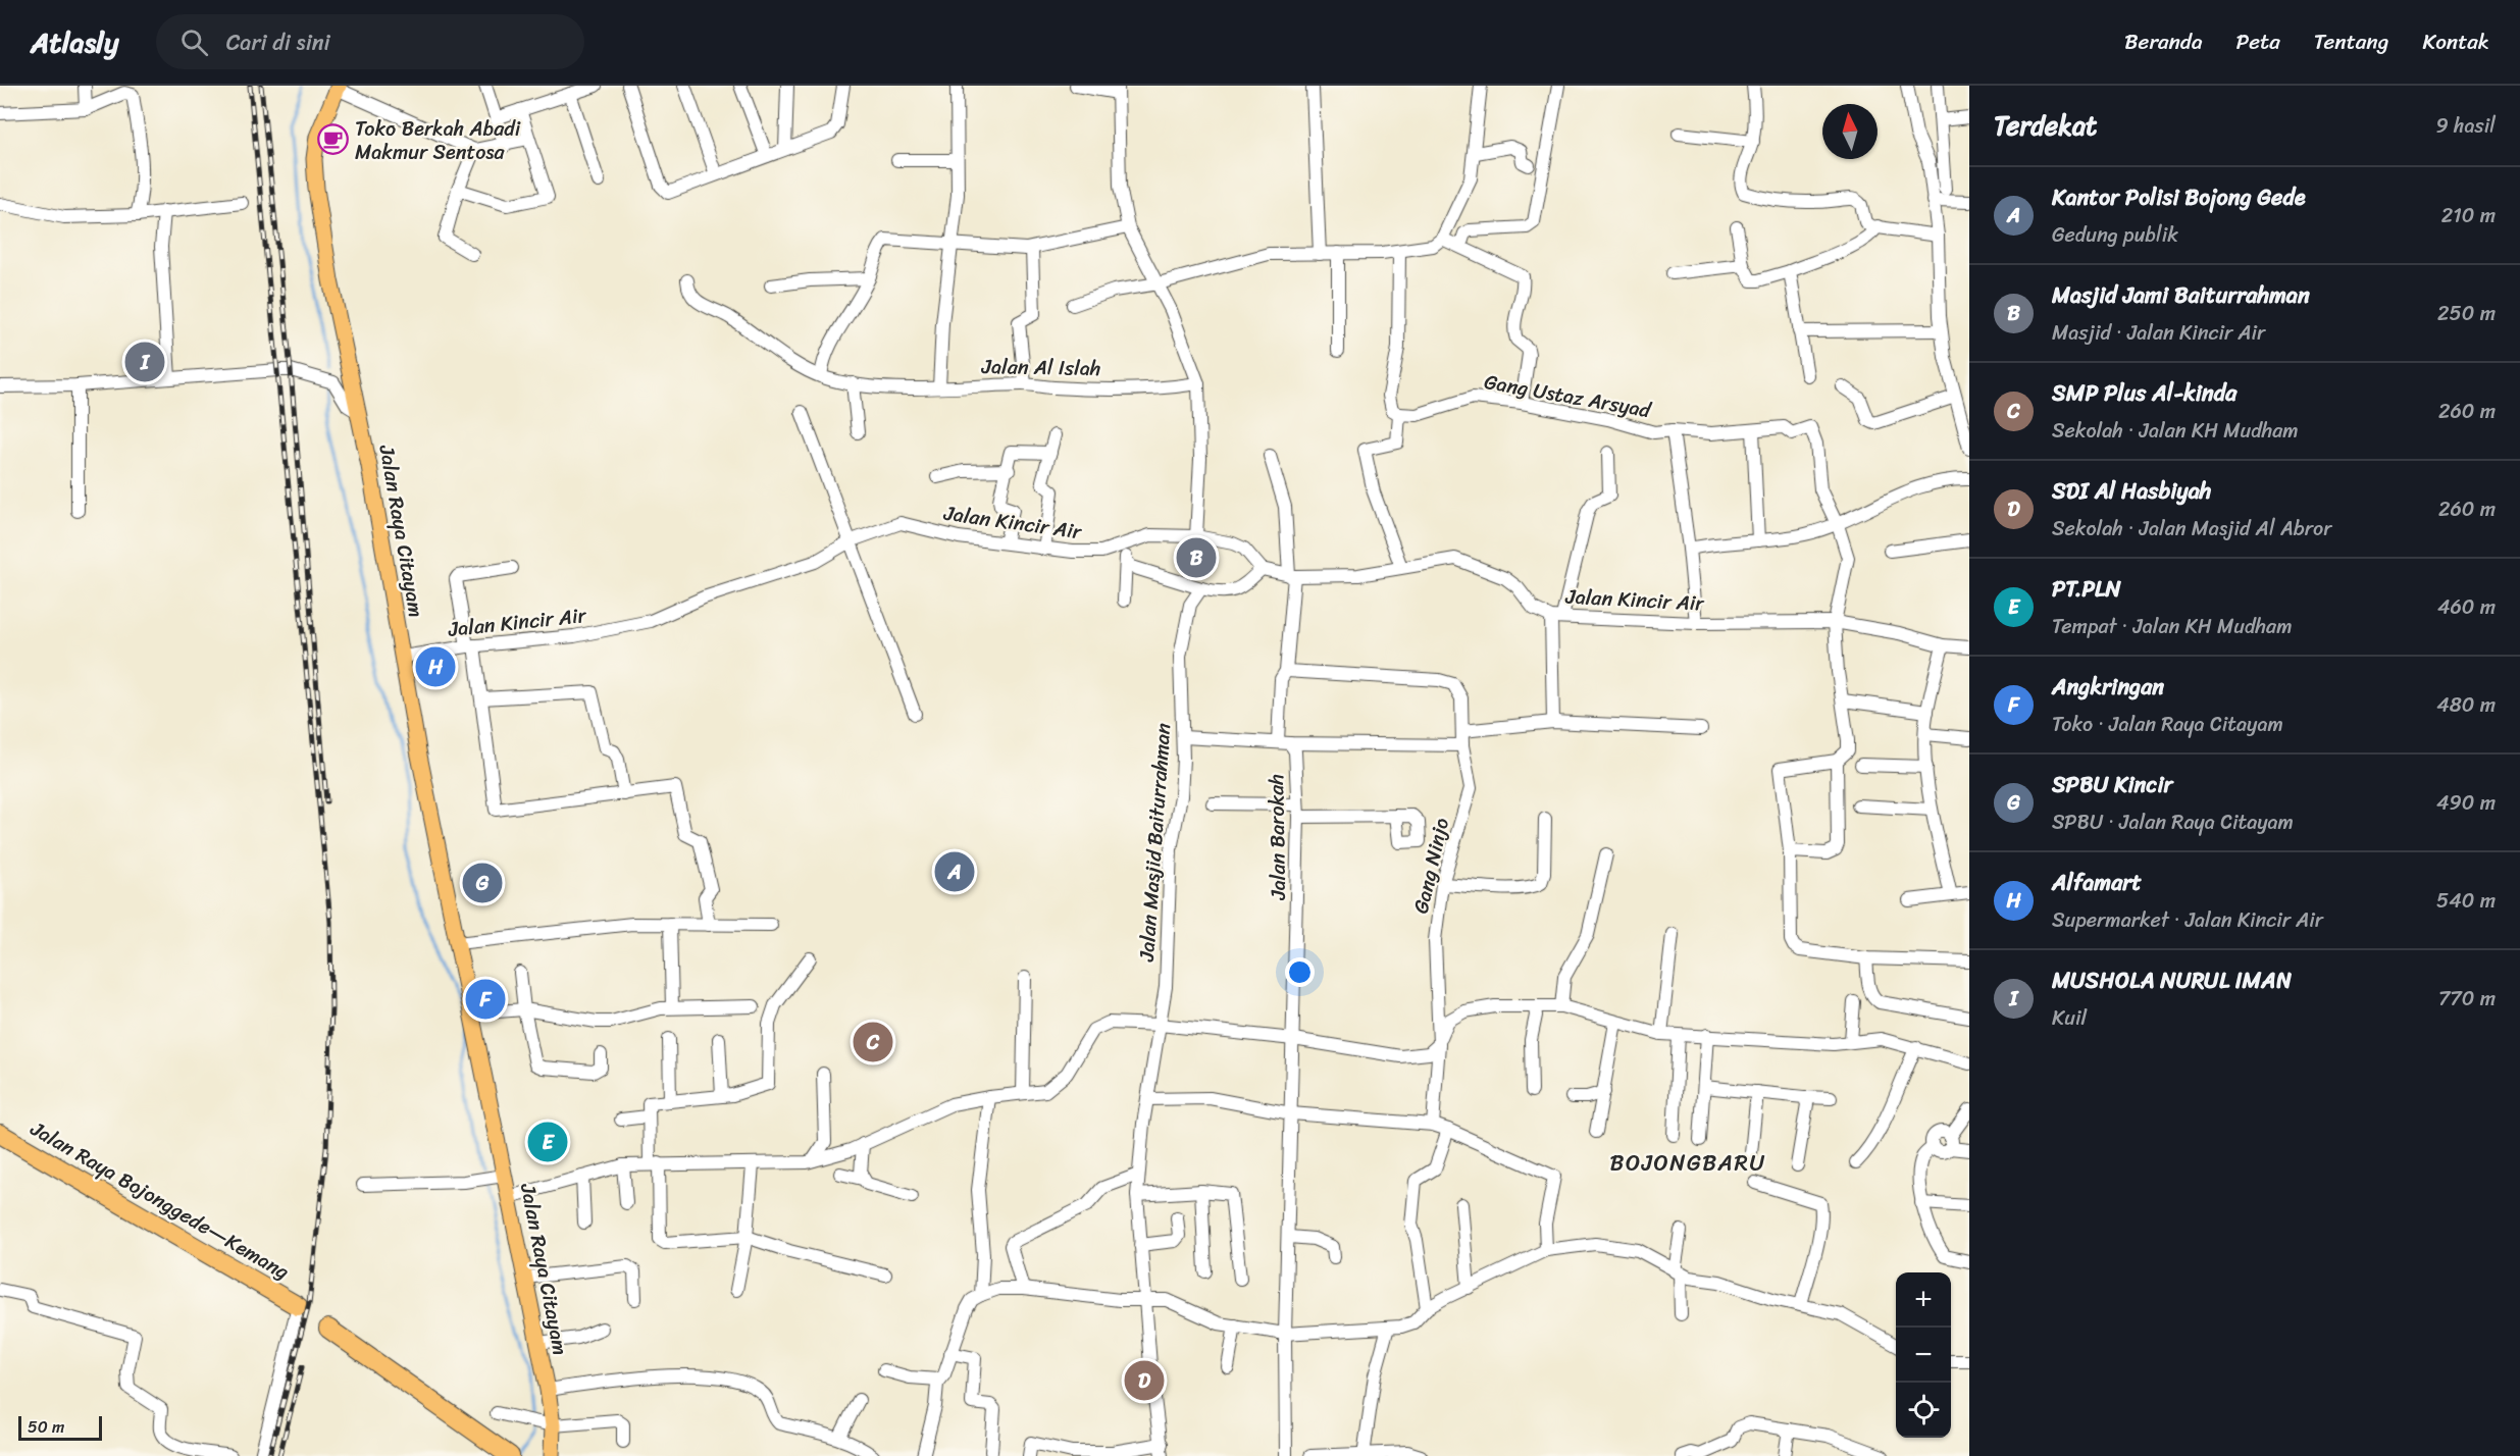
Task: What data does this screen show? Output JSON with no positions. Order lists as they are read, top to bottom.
{
  "streets": {
    "highway": ["Jalan Raya Bojonggede—Kemang"],
    "main road": ["Jalan Raya Citayam"],
    "street": [
      "Jalan Al Islah",
      "Gang Ustaz Arsyad",
      "Jalan Kincir Air",
      "Jalan Barokah",
      "Jalan Masjid Baiturrahman",
      "Gang Ninjo"
    ]
  },
  "crossings": [
    ["Jalan Kincir Air", "Jalan Raya Citayam"],
    ["Jalan Kincir Air", "Jalan Barokah"],
    ["Jalan Barokah", "Gang Ninjo"]
  ],
  "districts": ["BOJONGBARU"],
  "places": {
    "cafe": ["Toko Berkah Abadi Makmur Sentosa"]
  },
  "scale_bar": "50 m",
  "north": "top",
  "page": {
    "header": "Atlasly",
    "search": "Cari di sini",
    "nav": [
      "Beranda",
      "Peta",
      "Tentang",
      "Kontak"
    ],
    "heading": ["Terdekat", "9 hasil"],
    "list": [
      {
        "mark": "A",
        "name": "Kantor Polisi Bojong Gede",
        "note": "Gedung publik",
        "value": "210 m"
      },
      {
        "mark": "B",
        "name": "Masjid Jami Baiturrahman",
        "note": "Masjid · Jalan Kincir Air",
        "value": "250 m"
      },
      {
        "mark": "C",
        "name": "SMP Plus Al-kinda",
        "note": "Sekolah · Jalan KH Mudham",
        "value": "260 m"
      },
      {
        "mark": "D",
        "name": "SDI Al Hasbiyah",
        "note": "Sekolah · Jalan Masjid Al Abror",
        "value": "260 m"
      },
      {
        "mark": "E",
        "name": "PT.PLN",
        "note": "Tempat · Jalan KH Mudham",
        "value": "460 m"
      },
      {
        "mark": "F",
        "name": "Angkringan",
        "note": "Toko · Jalan Raya Citayam",
        "value": "480 m"
      },
      {
        "mark": "G",
        "name": "SPBU Kincir",
        "note": "SPBU · Jalan Raya Citayam",
        "value": "490 m"
      },
      {
        "mark": "H",
        "name": "Alfamart",
        "note": "Supermarket · Jalan Kincir Air",
        "value": "540 m"
      },
      {
        "mark": "I",
        "name": "MUSHOLA NURUL IMAN",
        "note": "Kuil",
        "value": "770 m"
      }
    ],
    "pins": [
      "I",
      "B",
      "H",
      "A",
      "G",
      "F",
      "C",
      "E",
      "D"
    ],
    "map_buttons": ["+", "−"],
    "scale": "50 m"
  }
}
